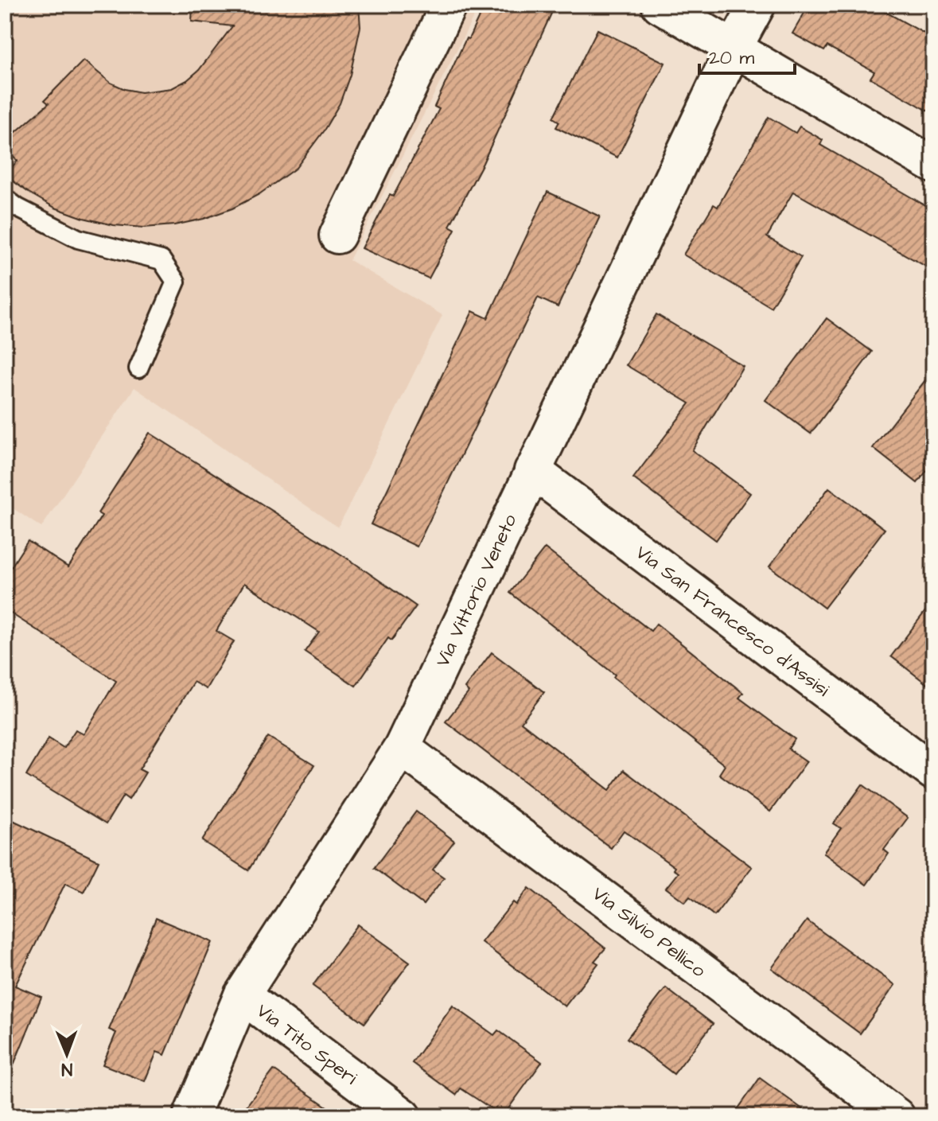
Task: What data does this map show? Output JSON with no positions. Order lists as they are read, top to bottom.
{
  "streets": {
    "street": [
      "Via Vittorio Veneto",
      "Via San Francesco d'Assisi",
      "Via Silvio Pellico",
      "Via Tito Speri"
    ]
  },
  "crossings": [
    ["Via Vittorio Veneto", "Via San Francesco d'Assisi"],
    ["Via Vittorio Veneto", "Via Silvio Pellico"],
    ["Via Vittorio Veneto", "Via Tito Speri"]
  ],
  "scale_bar": "20 m",
  "north": "bottom"
}
